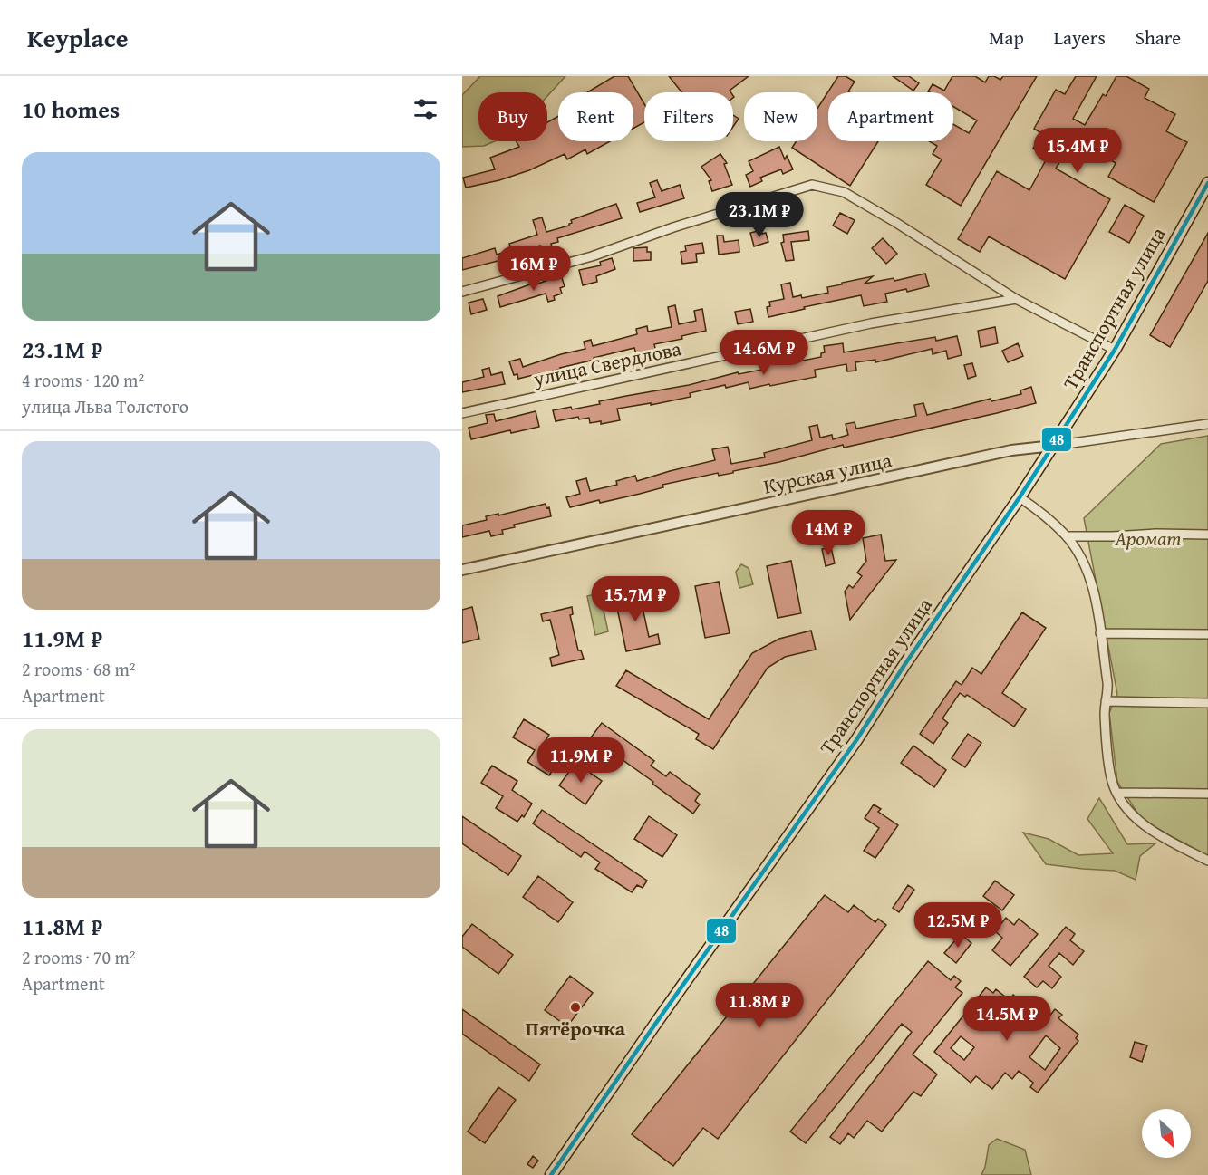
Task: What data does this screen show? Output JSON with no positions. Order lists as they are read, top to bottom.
{
  "streets": {
    "main road": ["Транспортная улица"],
    "street": ["улица Свердлова", "Курская улица"]
  },
  "crossings": [
    ["Транспортная улица", "Курская улица"]
  ],
  "parks": ["Аромат"],
  "places": ["Пятёрочка"],
  "lines": ["transit line 48"],
  "north": "bottom right",
  "page": {
    "header": "Keyplace",
    "nav": ["Map", "Layers", "Share"],
    "heading": "10 homes",
    "chip": [
      "Buy",
      "Rent",
      "Filters",
      "New",
      "Apartment"
    ],
    "price": [
      "15.4M ₽",
      "23.1M ₽",
      "16M ₽",
      "14.6M ₽",
      "14M ₽",
      "15.7M ₽",
      "11.9M ₽",
      "12.5M ₽",
      "11.8M ₽",
      "14.5M ₽"
    ],
    "list": [
      {
        "name": "23.1M ₽",
        "note": "4 rooms · 120 m² · улица Льва Толстого"
      },
      {
        "name": "11.9M ₽",
        "note": "2 rooms · 68 m² · Apartment"
      },
      {
        "name": "11.8M ₽",
        "note": "2 rooms · 70 m² · Apartment"
      }
    ]
  }
}
